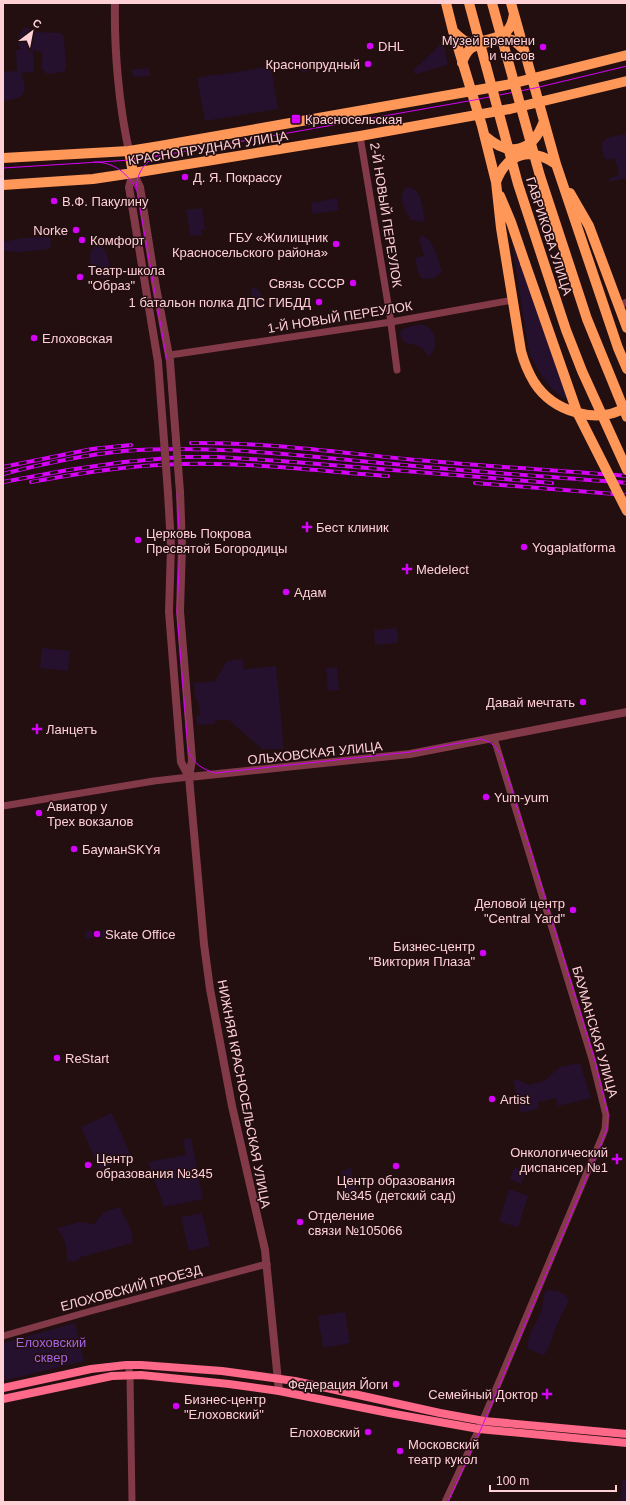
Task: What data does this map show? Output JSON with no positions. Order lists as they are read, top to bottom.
{
  "streets": {
    "main road": ["КРАСНОПРУДНАЯ УЛИЦА", "ГАВРИКОВА УЛИЦА"],
    "street": [
      "2-Й НОВЫЙ ПЕРЕУЛОК",
      "1-Й НОВЫЙ ПЕРЕУЛОК",
      "ОЛЬХОВСКАЯ УЛИЦА",
      "БАУМАНСКАЯ УЛИЦА",
      "НИЖНЯЯ КРАСНОСЕЛЬСКАЯ УЛИЦА",
      "ЕЛОХОВСКИЙ ПРОЕЗД"
    ]
  },
  "crossings": [
    ["КРАСНОПРУДНАЯ УЛИЦА", "2-Й НОВЫЙ ПЕРЕУЛОК"],
    ["КРАСНОПРУДНАЯ УЛИЦА", "НИЖНЯЯ КРАСНОСЕЛЬСКАЯ УЛИЦА"],
    ["2-Й НОВЫЙ ПЕРЕУЛОК", "1-Й НОВЫЙ ПЕРЕУЛОК"],
    ["1-Й НОВЫЙ ПЕРЕУЛОК", "НИЖНЯЯ КРАСНОСЕЛЬСКАЯ УЛИЦА"],
    ["ОЛЬХОВСКАЯ УЛИЦА", "БАУМАНСКАЯ УЛИЦА"],
    ["ОЛЬХОВСКАЯ УЛИЦА", "НИЖНЯЯ КРАСНОСЕЛЬСКАЯ УЛИЦА"],
    ["НИЖНЯЯ КРАСНОСЕЛЬСКАЯ УЛИЦА", "ЕЛОХОВСКИЙ ПРОЕЗД"]
  ],
  "parks": ["Елоховский сквер"],
  "places": {
    "other": [
      "DHL",
      "Музей времени и часов",
      "Краснопрудный",
      "Д. Я. Покрассу",
      "В.Ф. Пакулину",
      "Norke",
      "Комфорт",
      "ГБУ «Жилищник Красносельского района»",
      "Театр-школа \"Образ\"",
      "Связь СССР",
      "1 батальон полка ДПС ГИБДД",
      "Елоховская",
      "Церковь Покрова Пресвятой Богородицы",
      "Yogaplatforma",
      "Адам",
      "Давай мечтать",
      "Yum-yum",
      "Авиатор у Трех вокзалов",
      "БауманSKYя",
      "Деловой центр \"Central Yard\"",
      "Skate Office",
      "Бизнес-центр \"Виктория Плаза\"",
      "ReStart",
      "Artist",
      "Центр образования №345",
      "Центр образования №345 (детский сад)",
      "Отделение связи №105066",
      "Федерация Йоги",
      "Бизнес-центр \"Елоховский\"",
      "Елоховский",
      "Московский театр кукол"
    ],
    "transit": ["Красносельская"],
    "health": [
      "Бест клиник",
      "Medelect",
      "Ланцетъ",
      "Онкологический диспансер №1",
      "Семейный Доктор"
    ]
  },
  "scale_bar": "100 m",
  "north": "top right"
}
